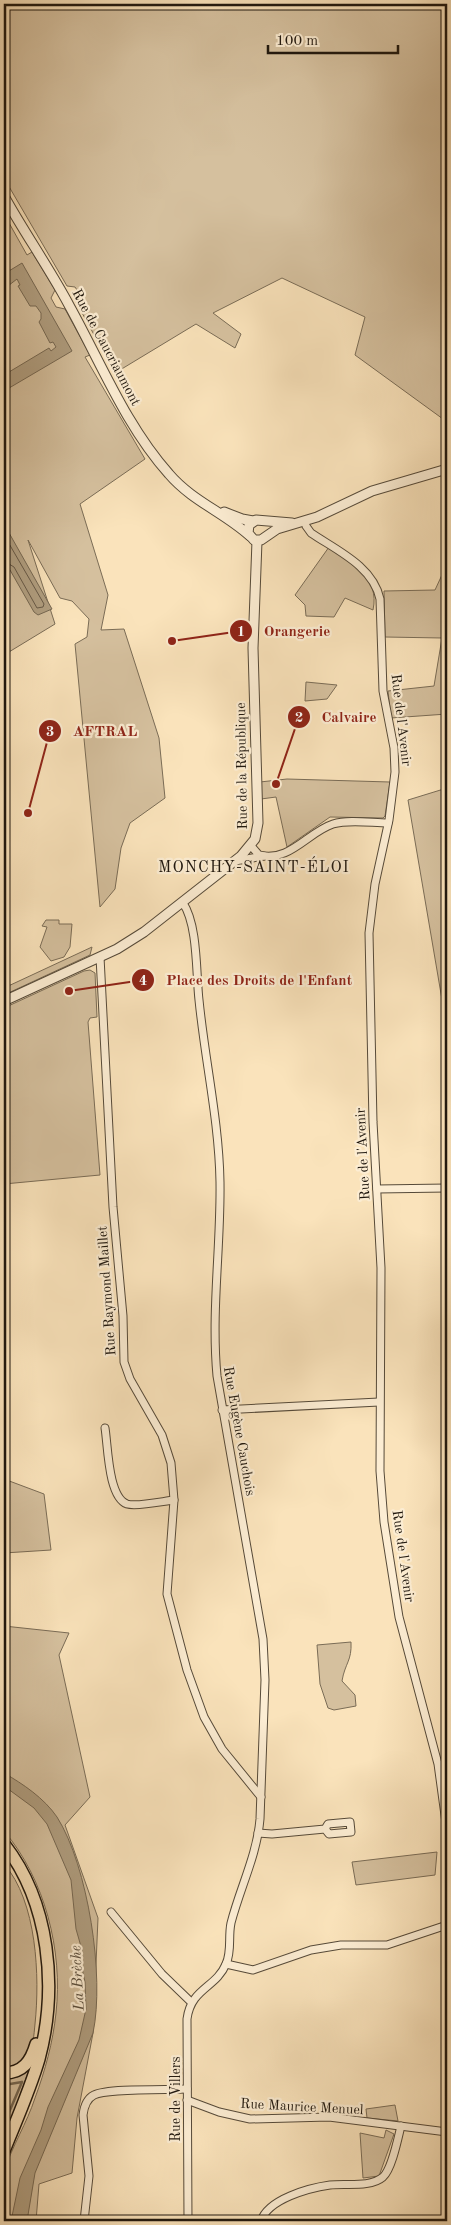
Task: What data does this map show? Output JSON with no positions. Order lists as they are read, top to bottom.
{
  "streets": {
    "street": [
      "Rue de Caucriaumont",
      "Rue de l'Avenir",
      "Rue de la République",
      "Rue Raymond Maillet",
      "Rue Eugène Cauchois",
      "Rue de Villers",
      "Rue Maurice Menuel"
    ]
  },
  "crossings": [
    ["Rue de la République", "Rue Raymond Maillet"],
    ["Rue de la République", "Rue Eugène Cauchois"],
    ["Rue Raymond Maillet", "Rue Eugène Cauchois"],
    ["Rue de Villers", "Rue Maurice Menuel"]
  ],
  "districts": ["MONCHY-SAINT-ÉLOI"],
  "water": ["La Brèche"],
  "places": [
    "Orangerie",
    "Calvaire",
    "AFTRAL",
    "Place des Droits de l'Enfant"
  ],
  "scale_bar": "100 m"
}
